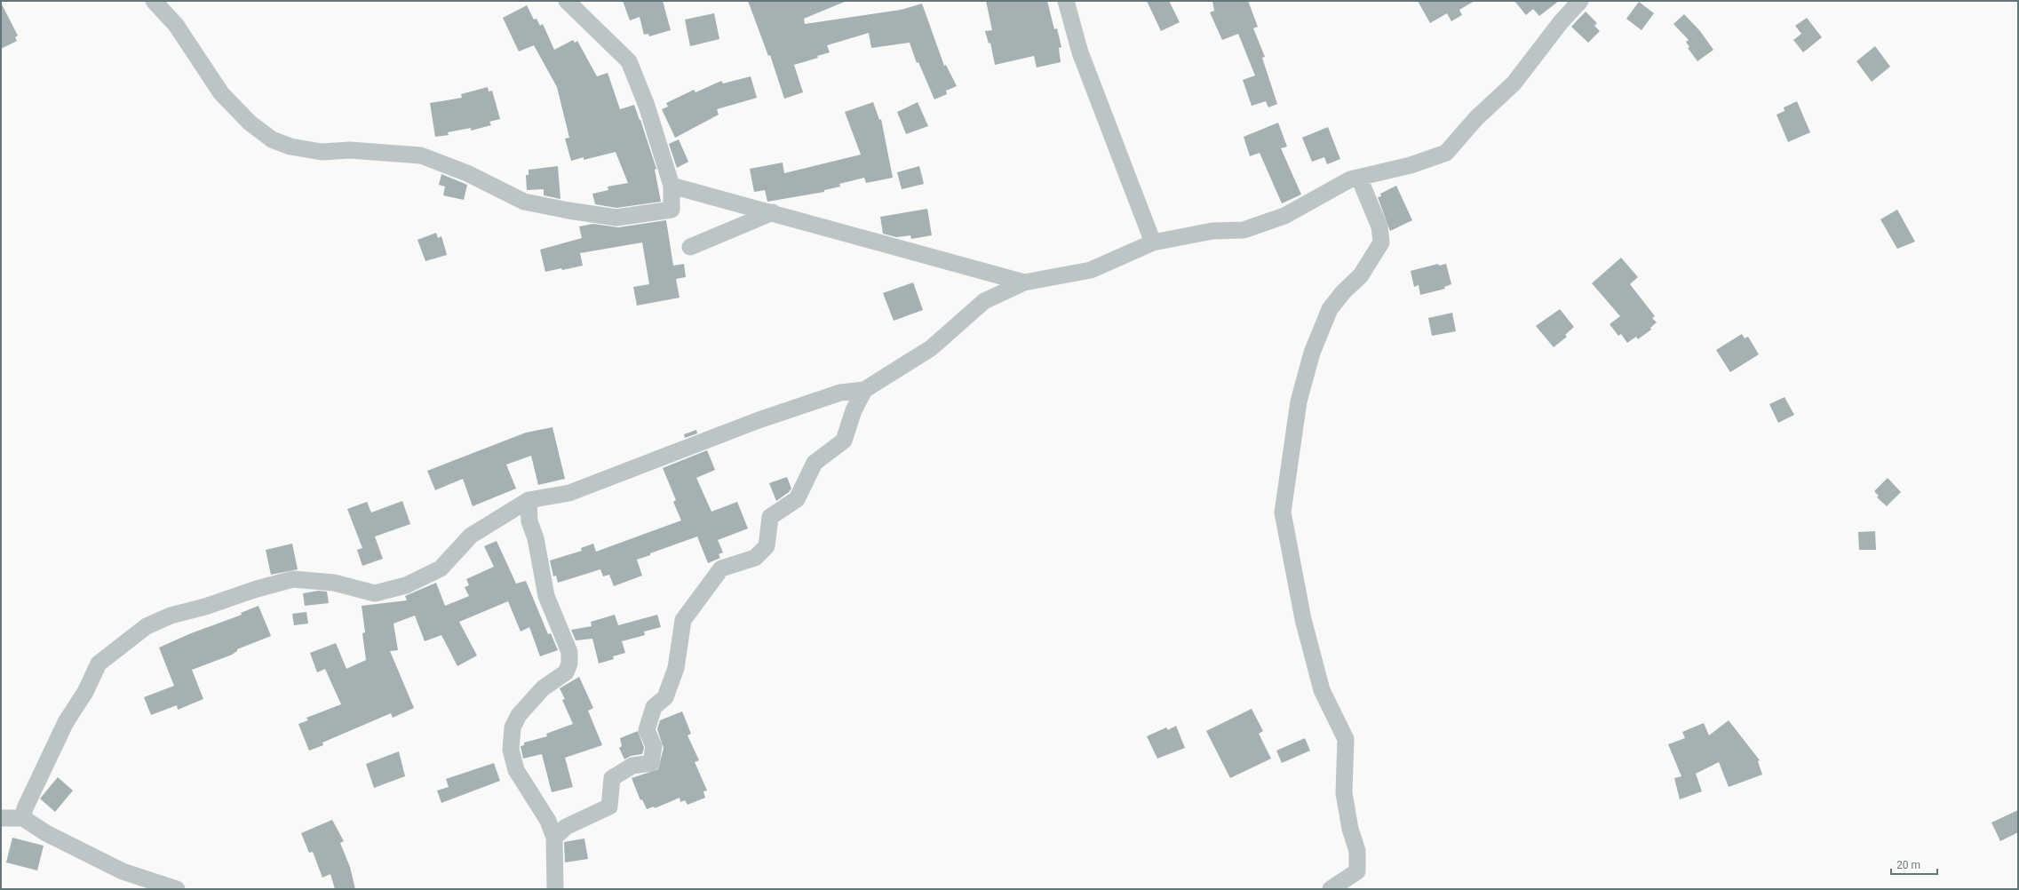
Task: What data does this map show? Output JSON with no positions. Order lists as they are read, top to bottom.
{
  "scale_bar": "20 m"
}
